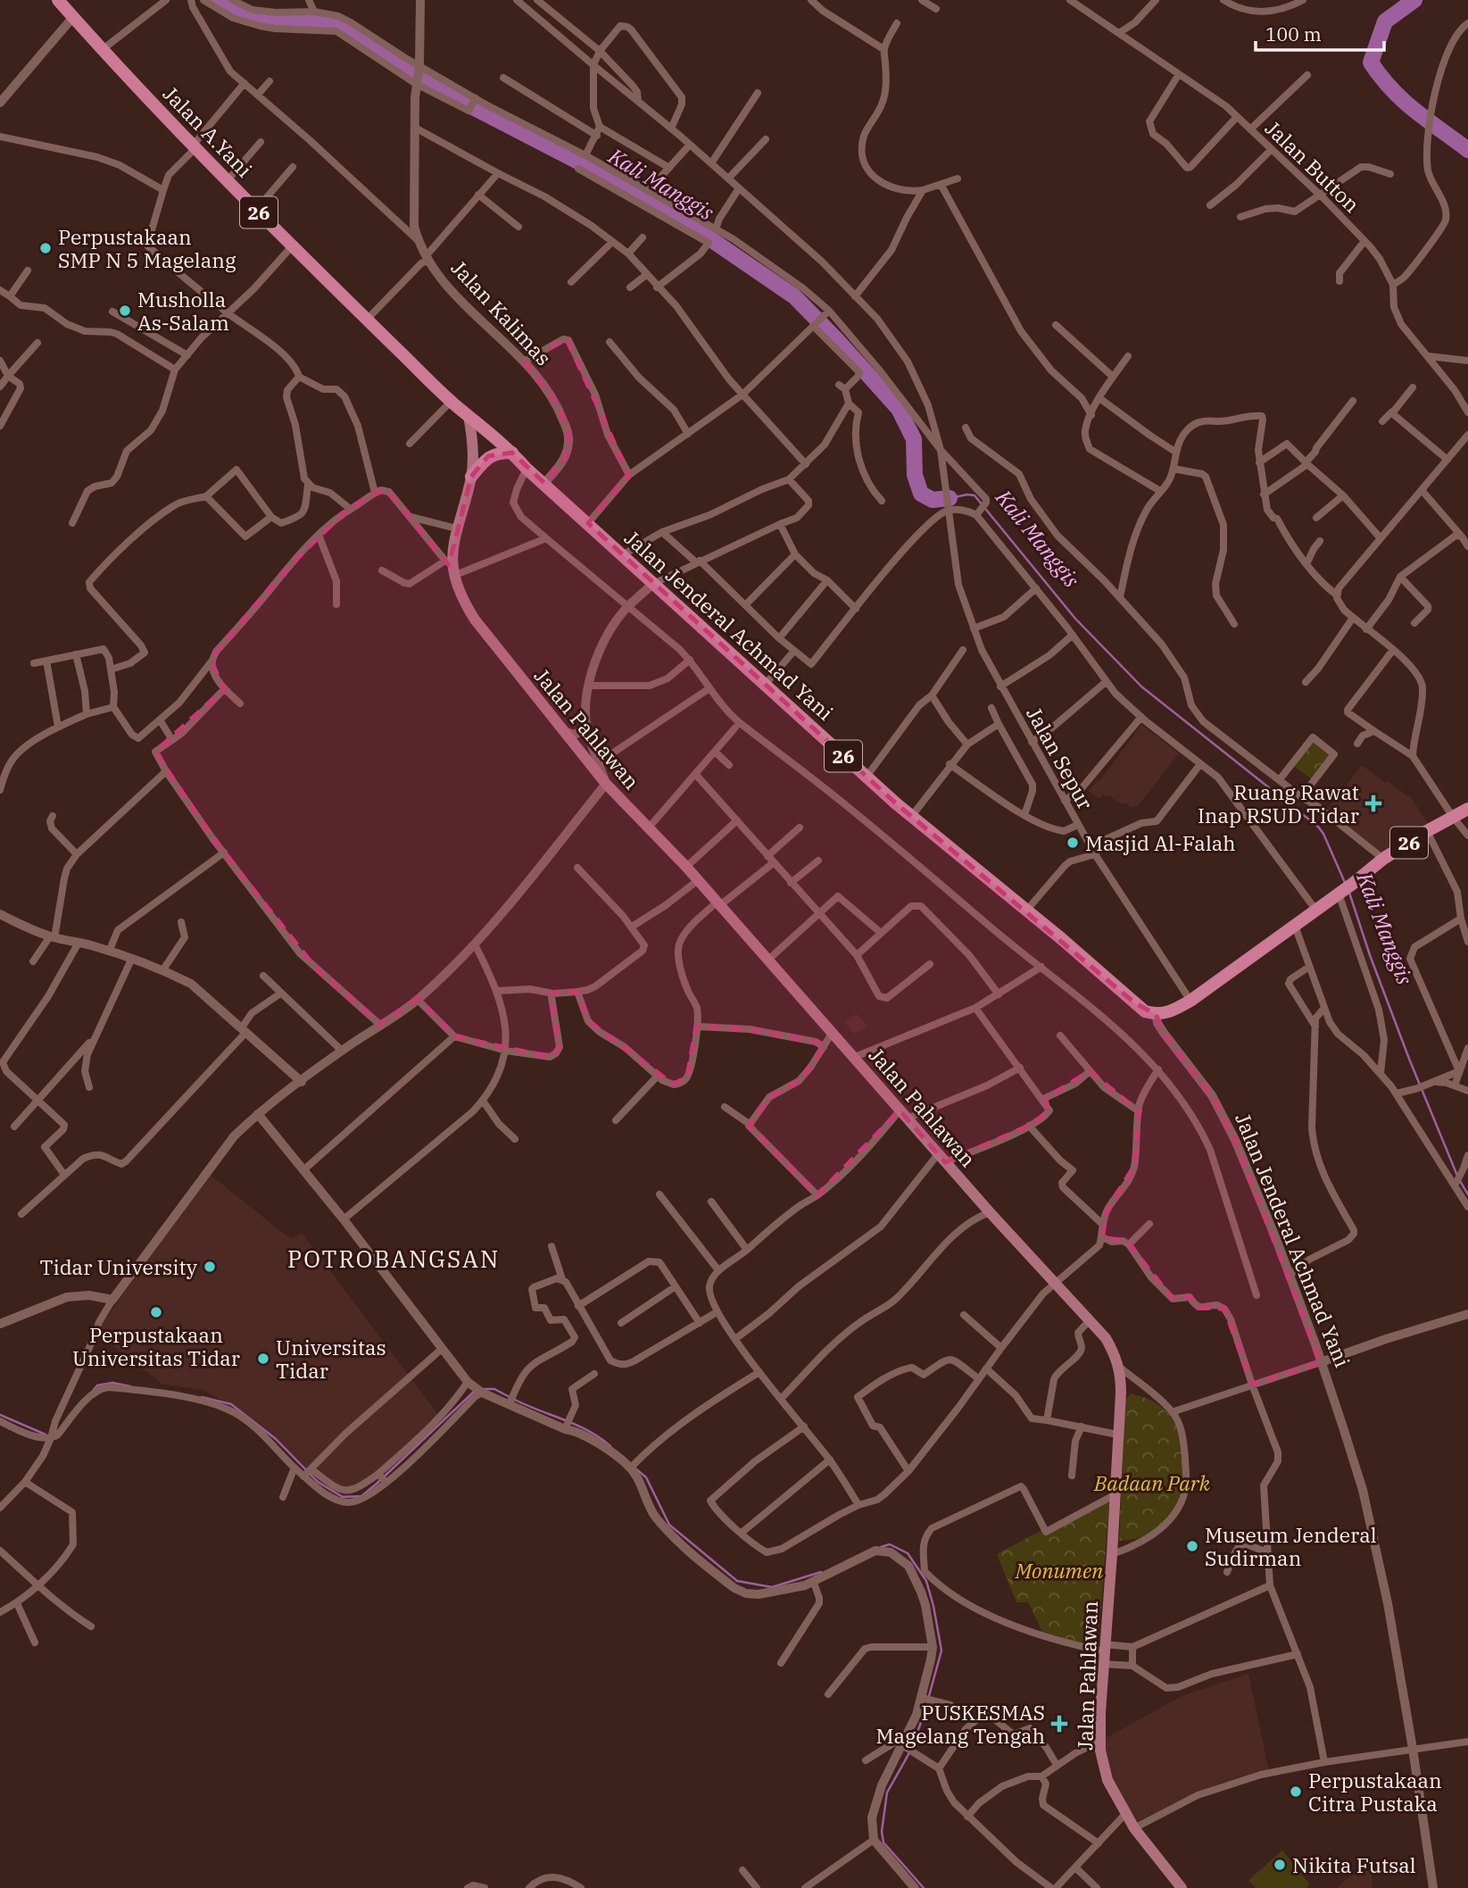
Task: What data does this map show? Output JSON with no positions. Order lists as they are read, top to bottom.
{
  "streets": {
    "highway": ["Jalan A.Yani", "26", "Jalan Jenderal Achmad Yani"],
    "main road": ["Jalan Pahlawan"],
    "street": ["Jalan Button", "Jalan Kalimas", "Jalan Sepur"]
  },
  "crossings": [
    ["Jalan A.Yani", "26"],
    ["Jalan A.Yani", "Jalan Pahlawan"],
    ["26", "Jalan Kalimas"],
    ["26", "Jalan Jenderal Achmad Yani"],
    ["26", "Jalan Pahlawan"],
    ["26", "Jalan Sepur"],
    ["Jalan Kalimas", "Jalan Jenderal Achmad Yani"]
  ],
  "districts": ["POTROBANGSAN"],
  "water": ["Kali Manggis"],
  "parks": ["Badaan Park", "Monumen"],
  "places": {
    "other": [
      "Perpustakaan SMP N 5 Magelang",
      "Musholla As-Salam",
      "Masjid Al-Falah",
      "Tidar University",
      "Perpustakaan Universitas Tidar",
      "Universitas Tidar",
      "Museum Jenderal Sudirman",
      "Perpustakaan Citra Pustaka",
      "Nikita Futsal"
    ],
    "health": ["Ruang Rawat Inap RSUD Tidar", "PUSKESMAS Magelang Tengah"]
  },
  "scale_bar": "100 m"
}
